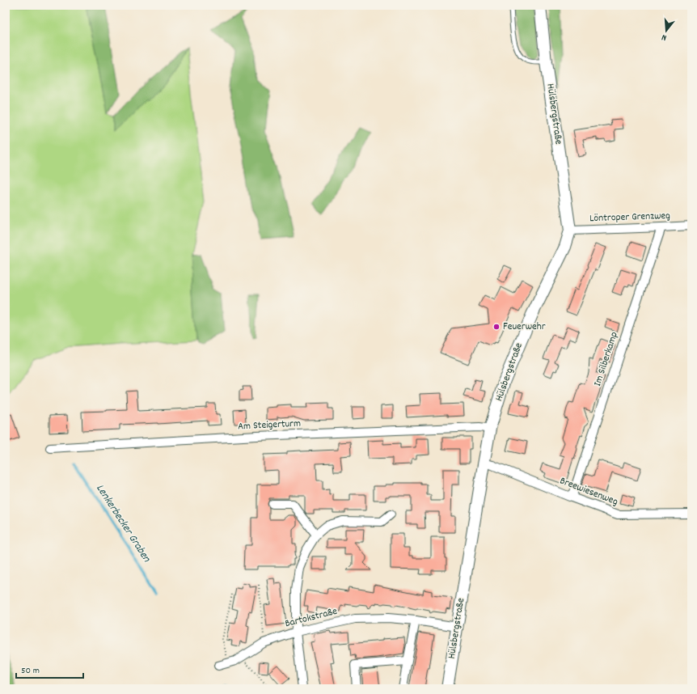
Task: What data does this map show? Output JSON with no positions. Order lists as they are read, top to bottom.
{
  "streets": {
    "street": [
      "Hülsbergstraße",
      "Löntroper Grenzweg",
      "Im Silberkamp",
      "Am Steigerturm",
      "Breewiesenweg",
      "Bartokstraße"
    ]
  },
  "crossings": [
    ["Hülsbergstraße", "Löntroper Grenzweg"],
    ["Hülsbergstraße", "Am Steigerturm"],
    ["Hülsbergstraße", "Breewiesenweg"],
    ["Hülsbergstraße", "Bartokstraße"],
    ["Löntroper Grenzweg", "Im Silberkamp"],
    ["Im Silberkamp", "Breewiesenweg"]
  ],
  "water": ["Lenkerbecker Graben"],
  "places": ["Feuerwehr"],
  "scale_bar": "50 m",
  "north": "bottom"
}
